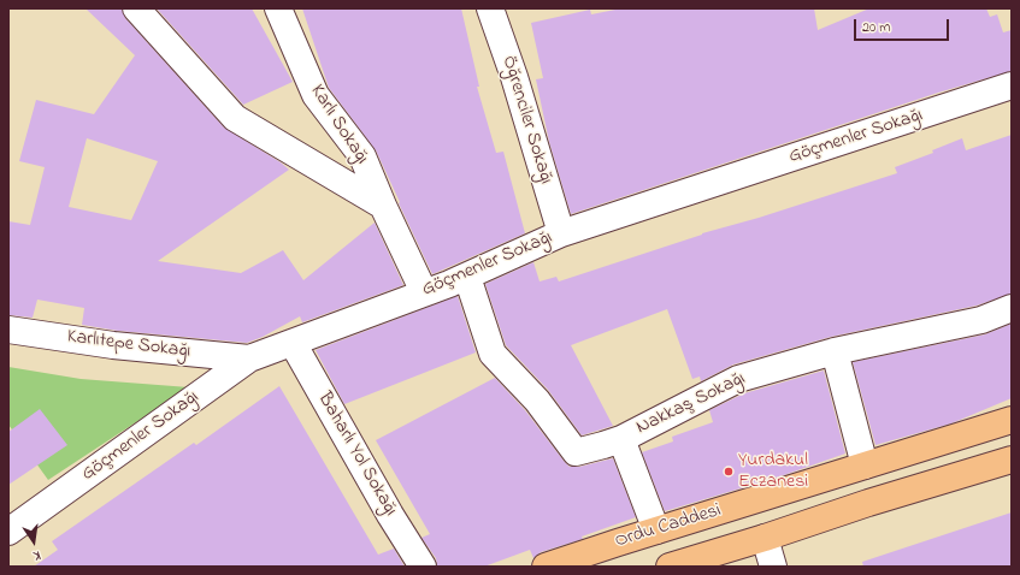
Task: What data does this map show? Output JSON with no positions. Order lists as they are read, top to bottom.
{
  "streets": {
    "main road": ["Ordu Caddesi"],
    "street": [
      "Öğrenciler Sokağı",
      "Karlı Sokağı",
      "Göçmenler Sokağı",
      "Karlıtepe Sokağı",
      "Nakkaş Sokağı",
      "Baharlı Yol Sokağı"
    ]
  },
  "crossings": [
    ["Öğrenciler Sokağı", "Göçmenler Sokağı"],
    ["Karlı Sokağı", "Göçmenler Sokağı"],
    ["Göçmenler Sokağı", "Karlıtepe Sokağı"],
    ["Göçmenler Sokağı", "Nakkaş Sokağı"],
    ["Göçmenler Sokağı", "Baharlı Yol Sokağı"]
  ],
  "places": ["Yurdakul Eczanesi"],
  "scale_bar": "20 m",
  "north": "bottom"
}
